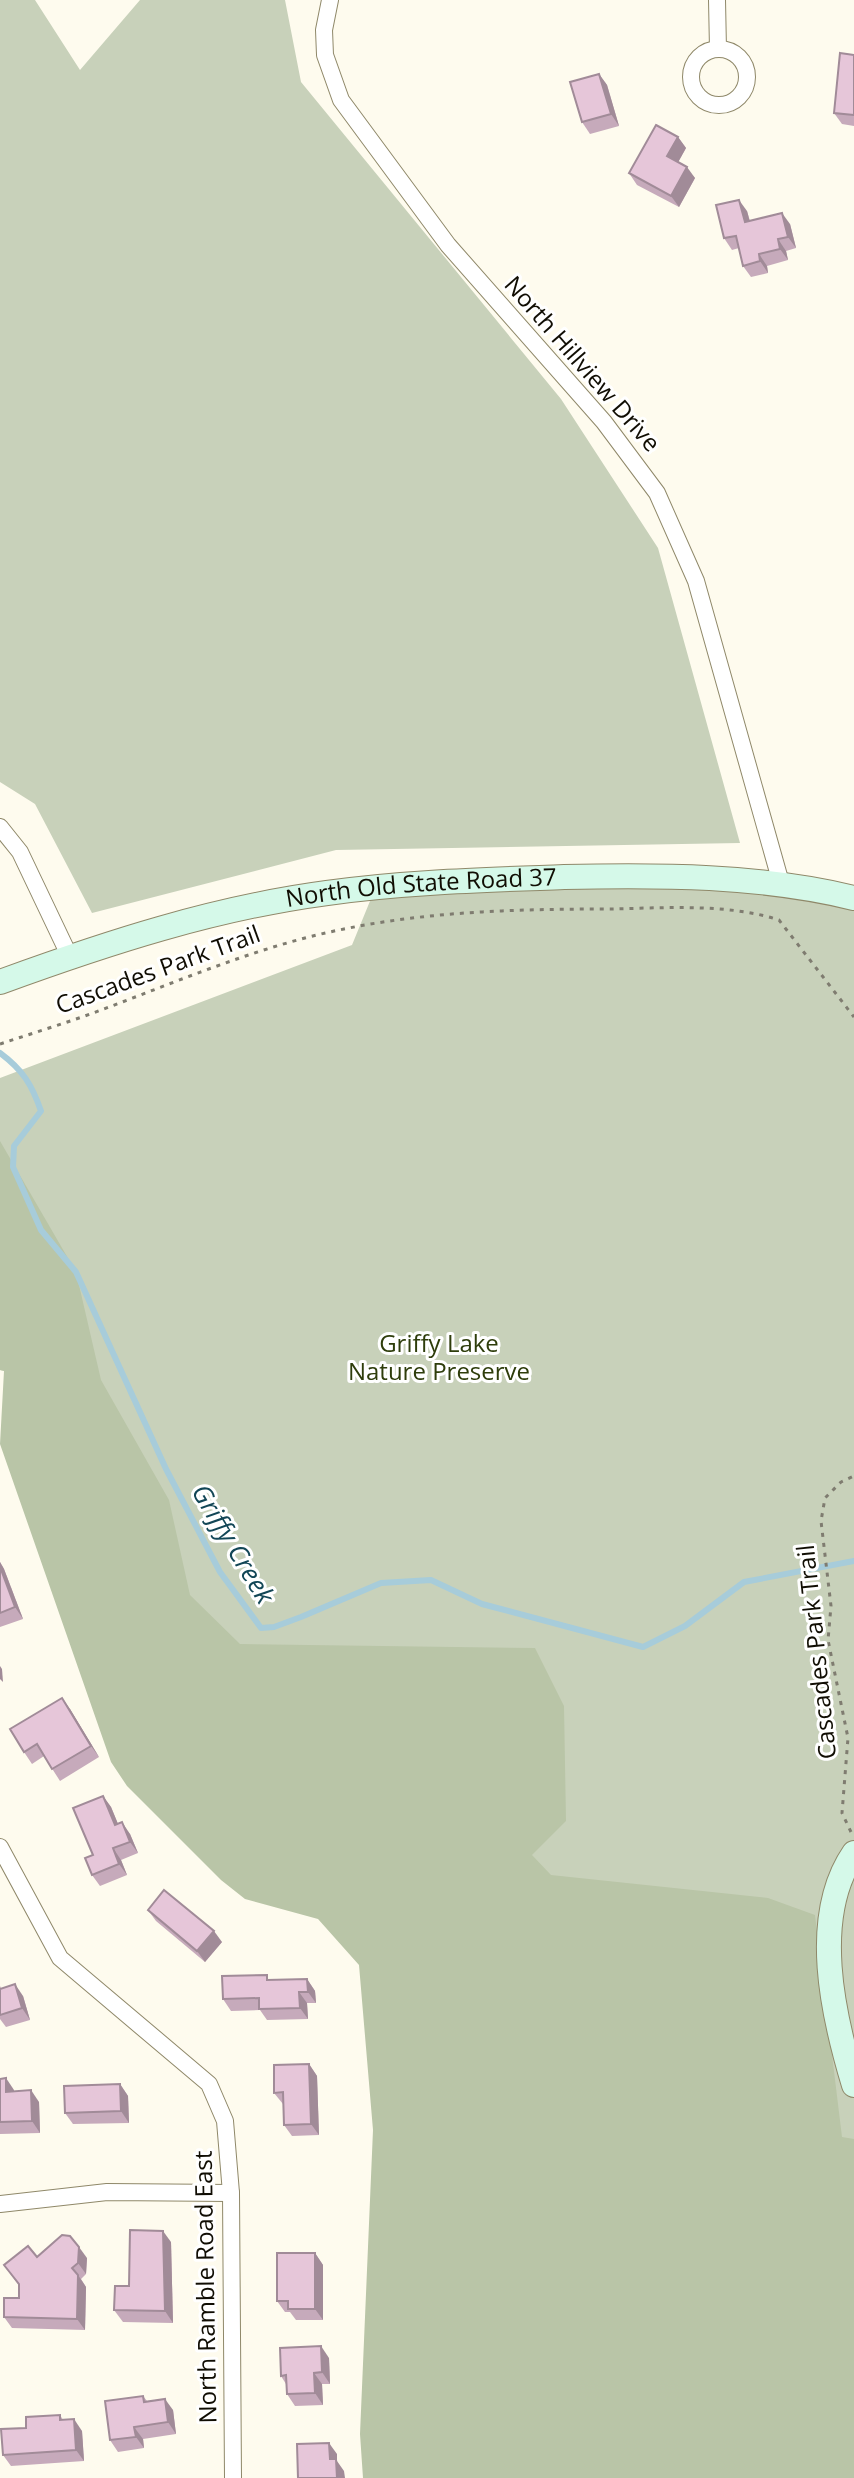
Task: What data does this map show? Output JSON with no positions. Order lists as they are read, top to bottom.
{
  "streets": {
    "street": ["North Hillview Drive", "North Old State Road 37", "North Ramble Road East"],
    "path": ["Cascades Park Trail"]
  },
  "crossings": [
    ["North Hillview Drive", "North Old State Road 37"]
  ],
  "water": ["Griffy Creek"],
  "parks": ["Griffy Lake Nature Preserve"]
}
